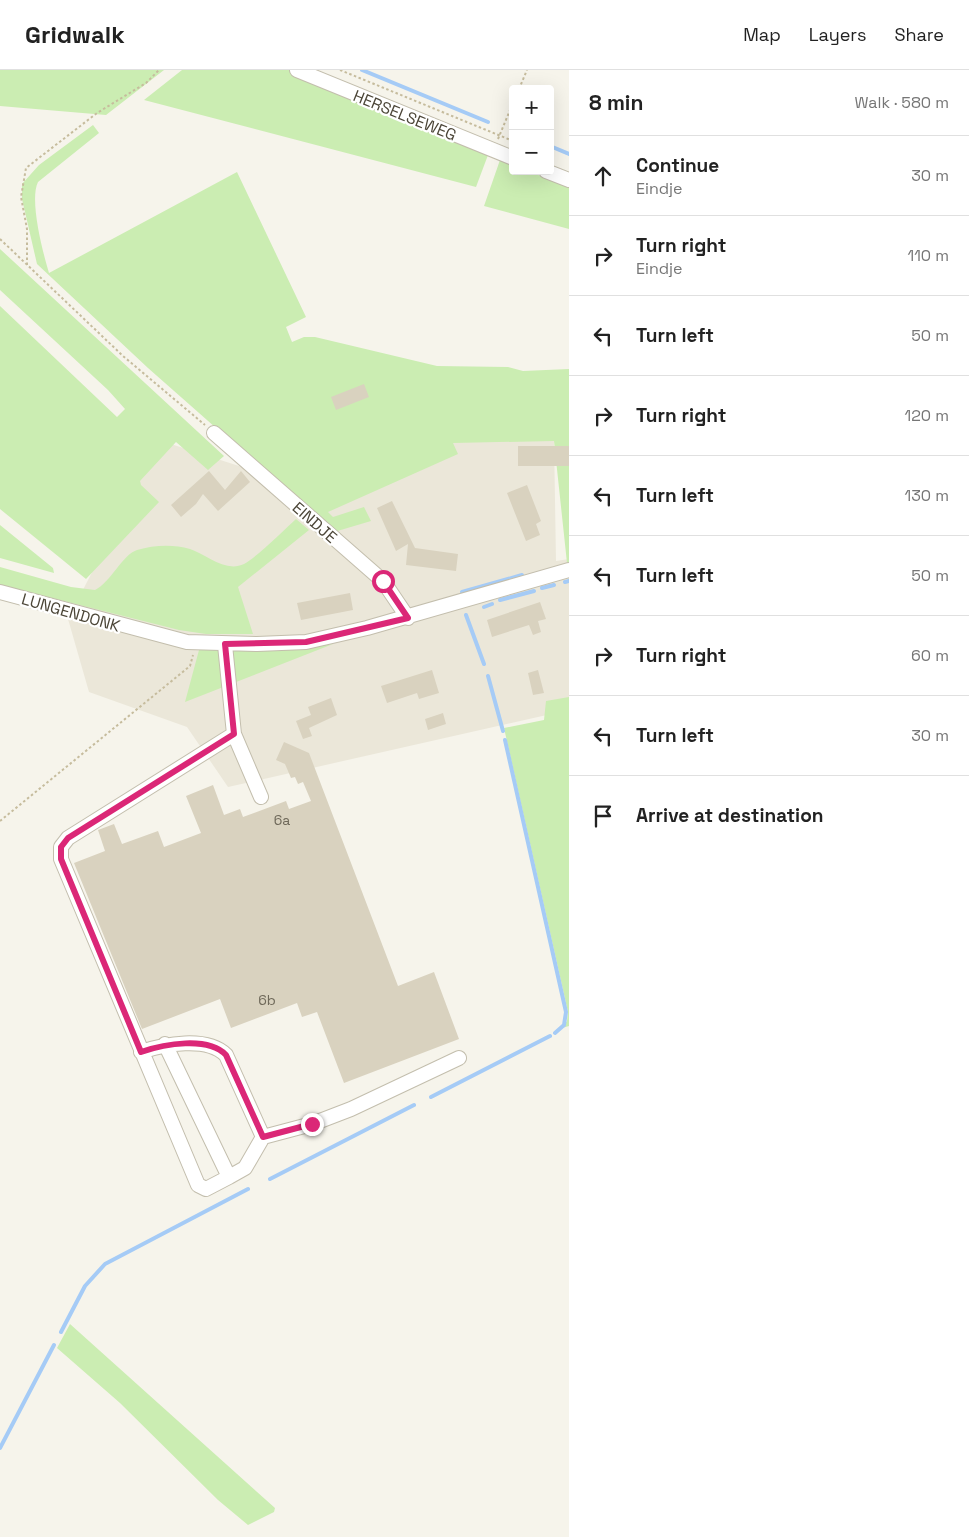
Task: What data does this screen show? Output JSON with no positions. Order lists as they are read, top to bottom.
{
  "streets": {
    "street": ["HERSELSEWEG", "EINDJE", "LUNGENDONK"]
  },
  "house_numbers": ["6a", "6b"],
  "page": {
    "header": "Gridwalk",
    "nav": ["Map", "Layers", "Share"],
    "heading": ["8 min", "Walk · 580 m"],
    "map_buttons": ["+", "−"],
    "list": [
      ["Continue", "Eindje", "30 m"],
      ["Turn right", "Eindje", "110 m"],
      ["Turn left", "50 m"],
      ["Turn right", "120 m"],
      ["Turn left", "130 m"],
      ["Turn left", "50 m"],
      ["Turn right", "60 m"],
      ["Turn left", "30 m"],
      "Arrive at destination"
    ]
  }
}
